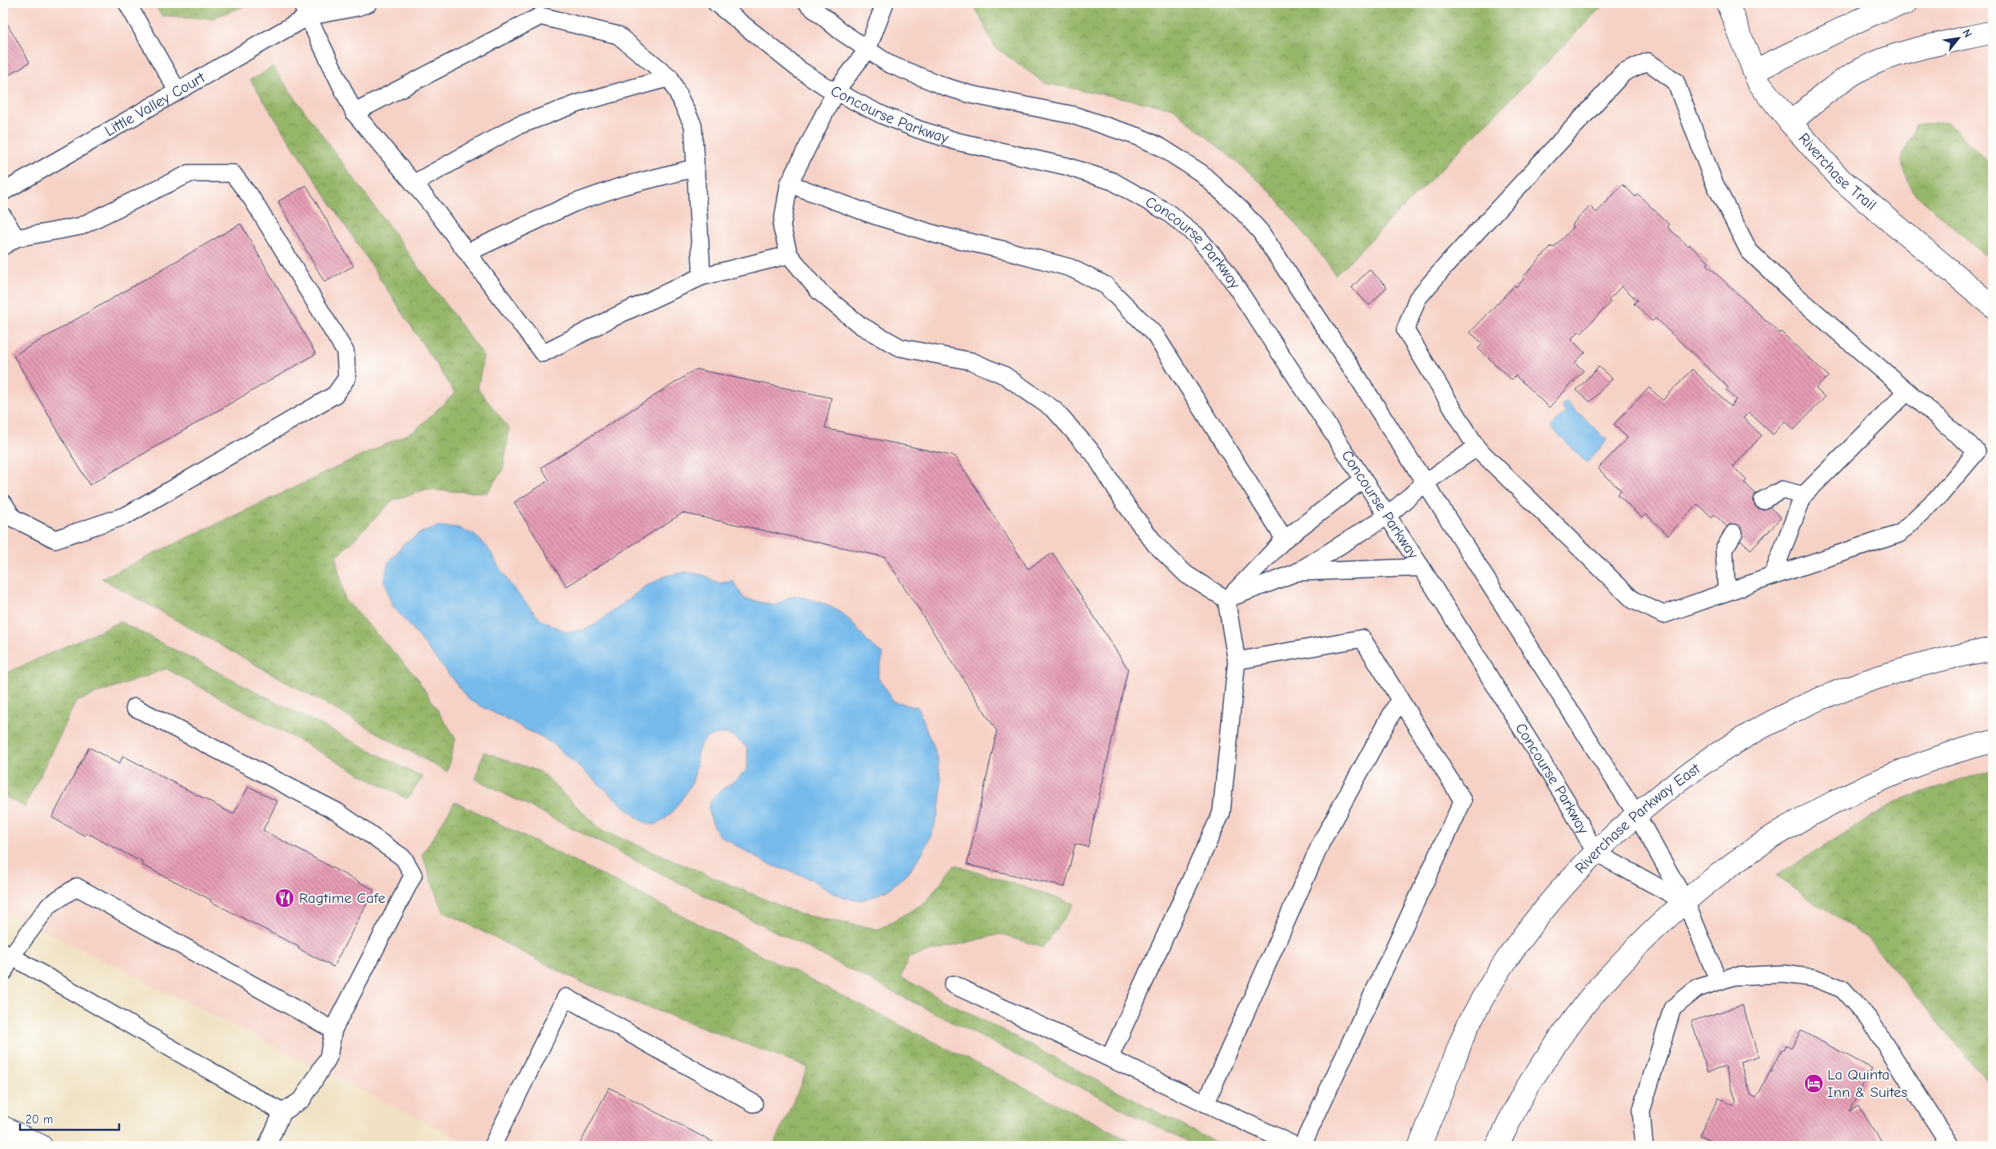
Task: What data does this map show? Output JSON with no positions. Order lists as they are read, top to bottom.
{
  "streets": {
    "street": ["Riverchase Trail", "Riverchase Parkway East"],
    "lane": ["Little Valley Court", "Concourse Parkway"]
  },
  "crossings": [
    ["Concourse Parkway", "Riverchase Parkway East"]
  ],
  "places": {
    "restaurant": ["Ragtime Cafe"],
    "hotel": ["La Quinta Inn & Suites"]
  },
  "scale_bar": "20 m",
  "north": "top right"
}
